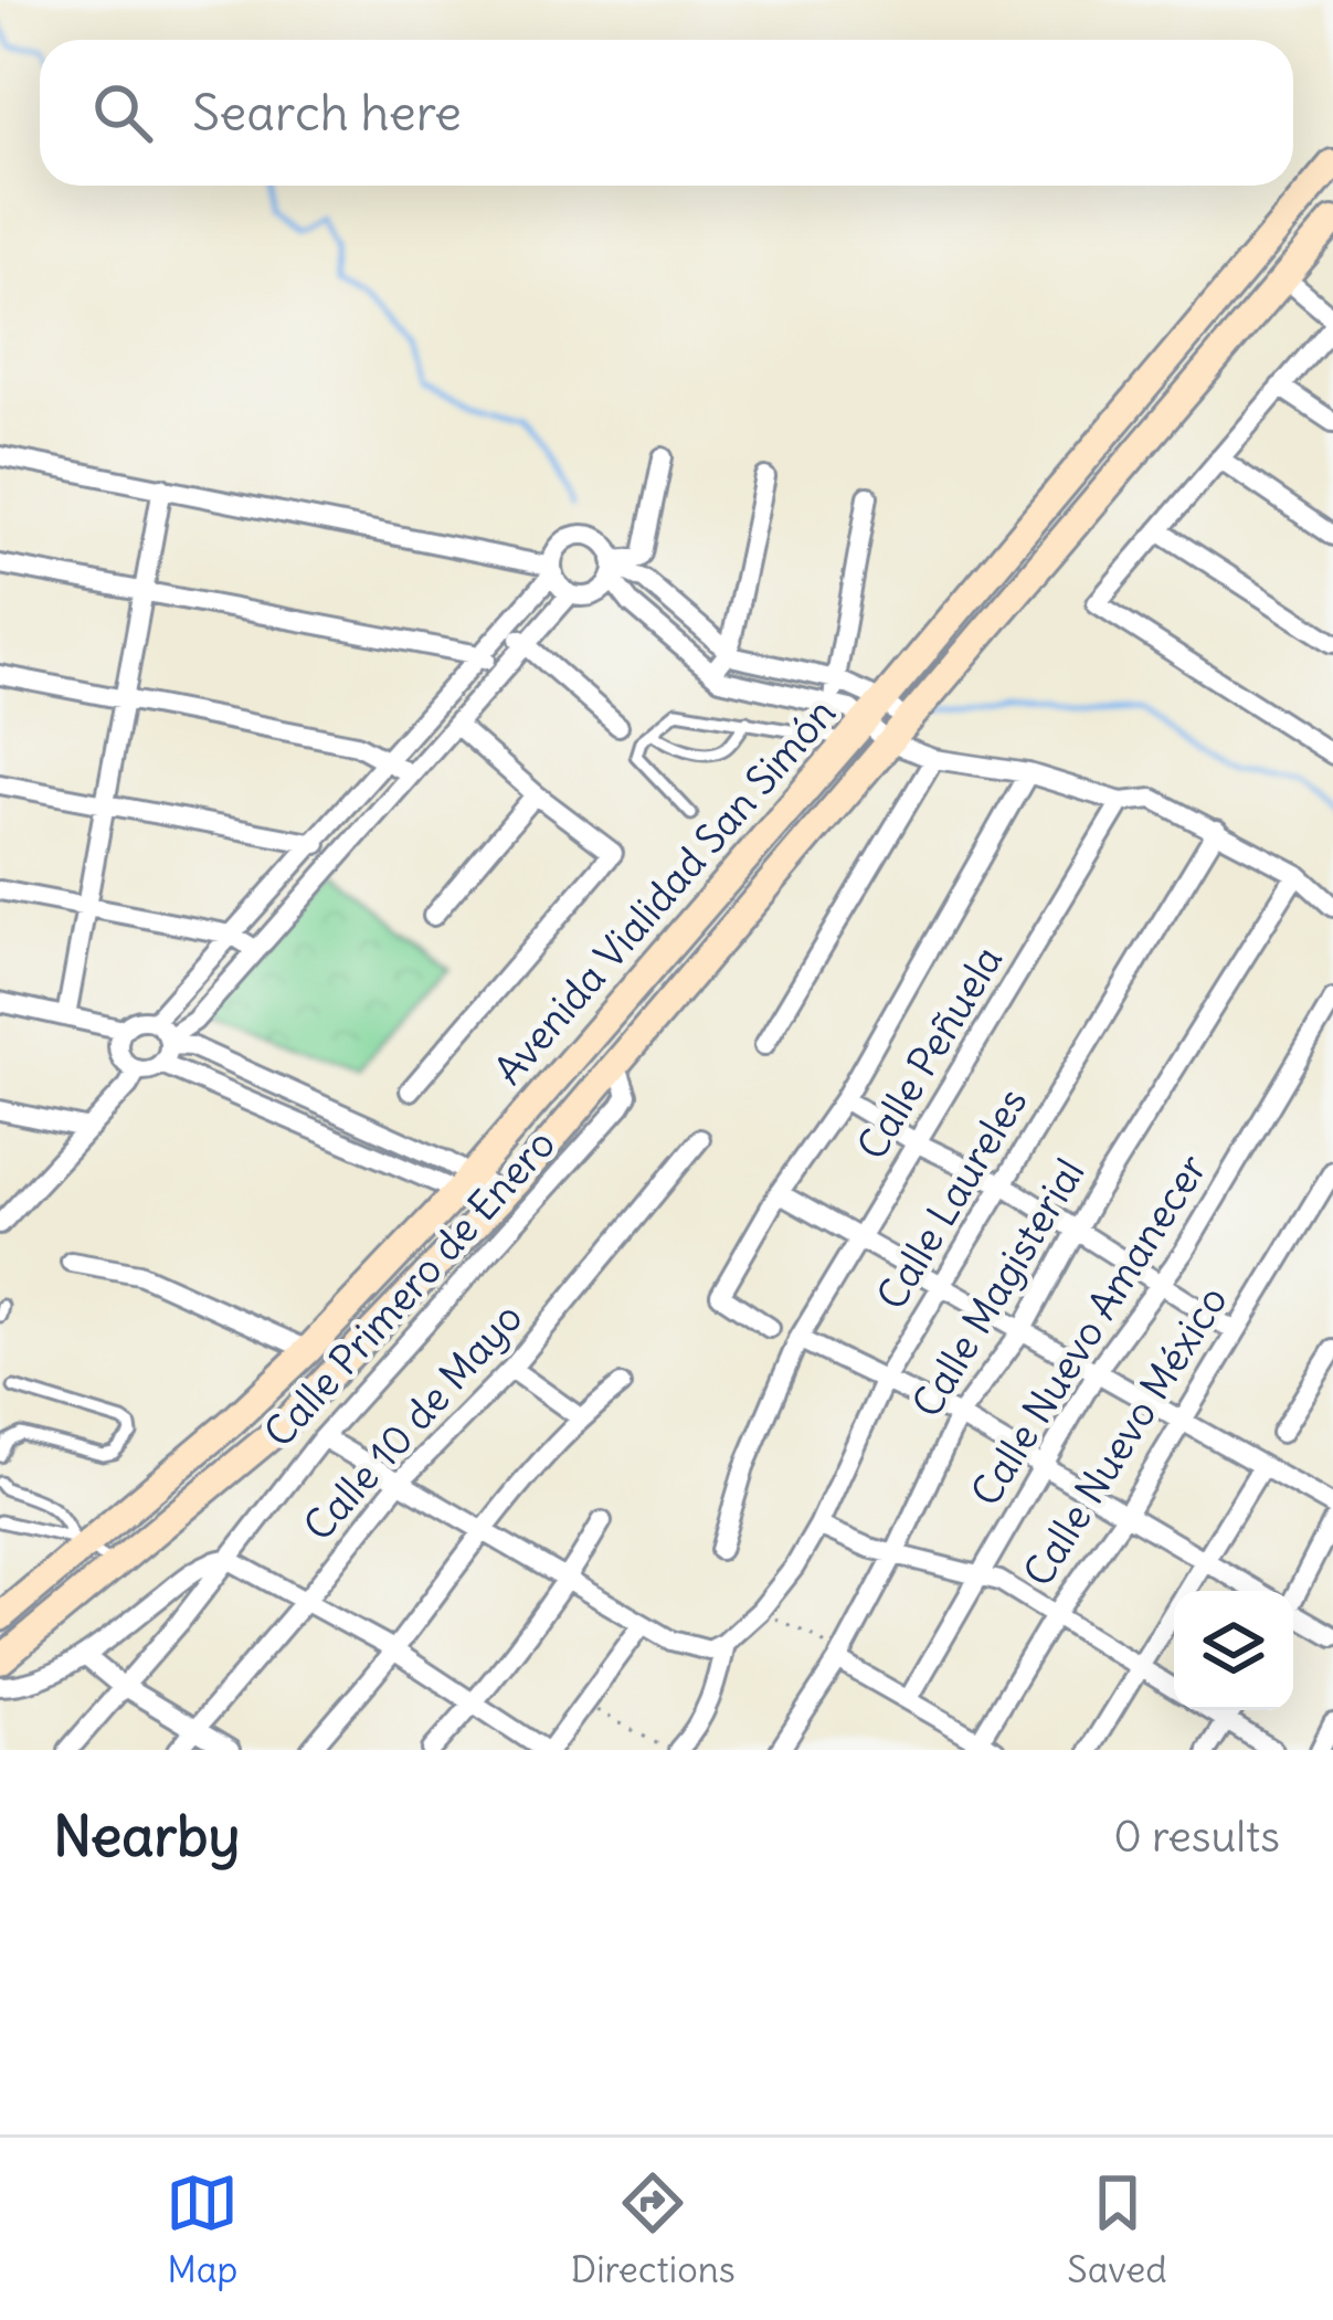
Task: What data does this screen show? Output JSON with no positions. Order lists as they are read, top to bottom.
{
  "streets": {
    "main road": ["Avenida Vialidad San Simón"],
    "street": [
      "Calle Peñuela",
      "Calle Laureles",
      "Calle Primero de Enero",
      "Calle Magisterial",
      "Calle Nuevo Amanecer",
      "Calle 10 de Mayo",
      "Calle Nuevo México"
    ]
  },
  "crossings": [
    ["Avenida Vialidad San Simón", "Calle Primero de Enero"]
  ],
  "page": {
    "search": "Search here",
    "heading": ["Nearby", "0 results"],
    "nav": ["Map", "Directions", "Saved"]
  }
}
